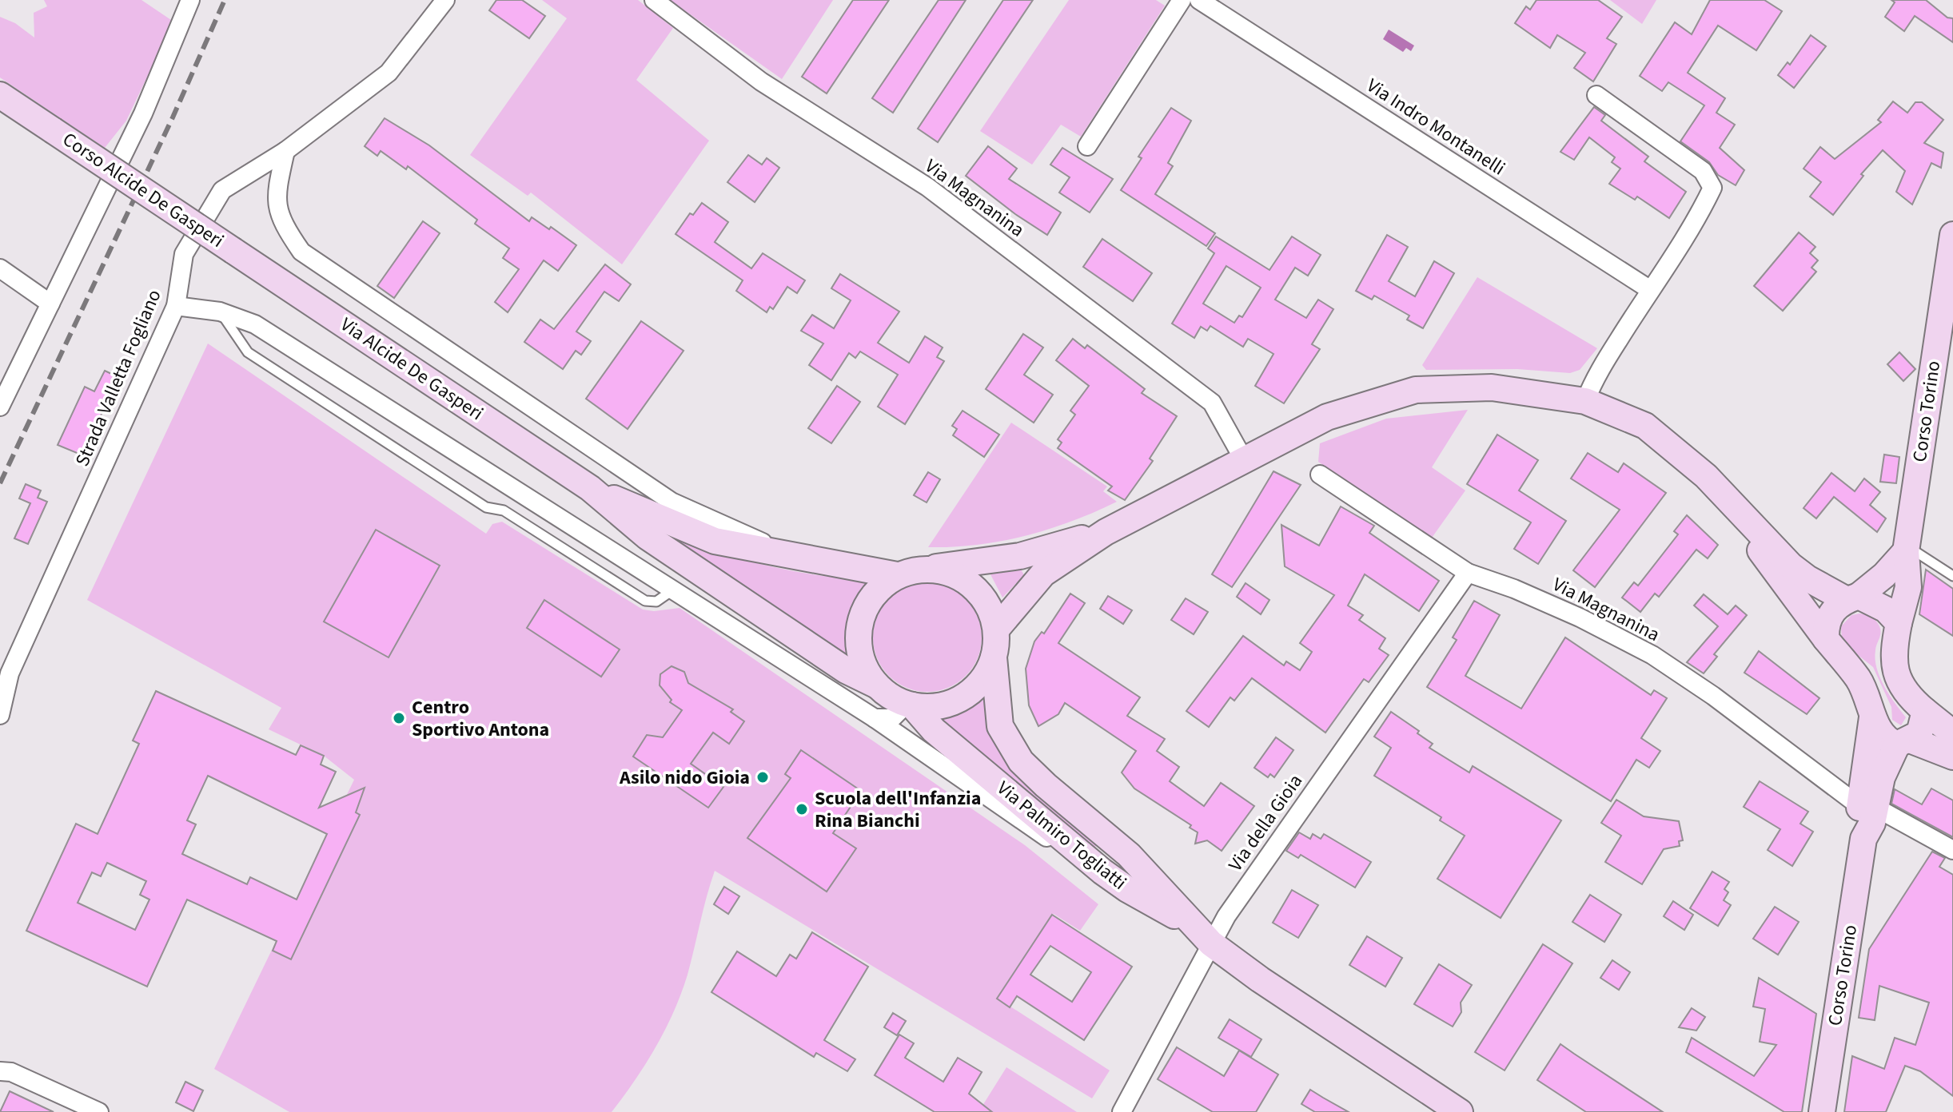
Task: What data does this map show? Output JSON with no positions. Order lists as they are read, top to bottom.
{
  "streets": {
    "main road": [
      "Corso Alcide De Gasperi",
      "Via Alcide De Gasperi",
      "Corso Torino",
      "Via Palmiro Togliatti"
    ],
    "street": [
      "Via Indro Montanelli",
      "Via Magnanina",
      "Strada Valletta Fogliano",
      "Via della Gioia"
    ]
  },
  "crossings": [
    ["Corso Alcide De Gasperi", "Via Alcide De Gasperi"],
    ["Via Magnanina", "Corso Torino"],
    ["Via Magnanina", "Via della Gioia"],
    ["Via Alcide De Gasperi", "Via Palmiro Togliatti"],
    ["Via della Gioia", "Via Palmiro Togliatti"]
  ],
  "places": ["Centro Sportivo Antona", "Asilo nido Gioia", "Scuola dell'Infanzia Rina Bianchi"]
}
